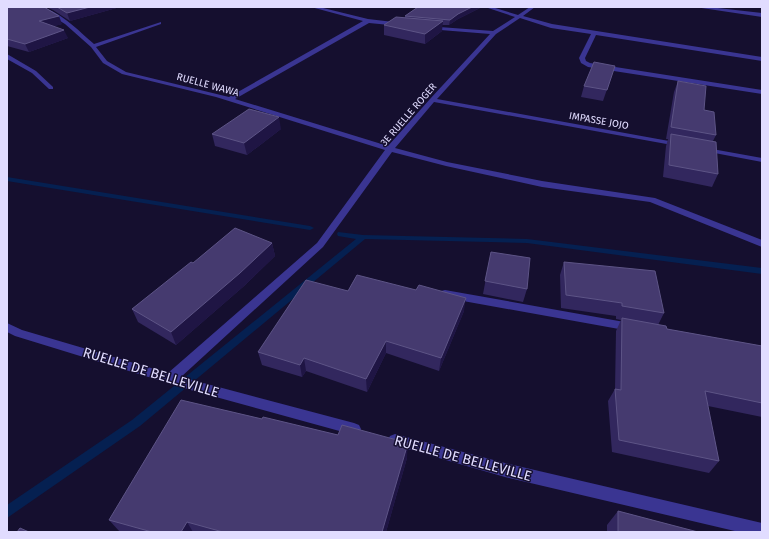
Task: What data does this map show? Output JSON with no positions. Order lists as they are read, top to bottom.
{
  "streets": {
    "street": [
      "RUELLE WAWA",
      "3E RUELLE ROGER",
      "IMPASSE JOJO",
      "RUELLE DE BELLEVILLE"
    ]
  },
  "crossings": [
    ["RUELLE WAWA", "3E RUELLE ROGER"],
    ["3E RUELLE ROGER", "IMPASSE JOJO"],
    ["3E RUELLE ROGER", "RUELLE DE BELLEVILLE"]
  ]
}
